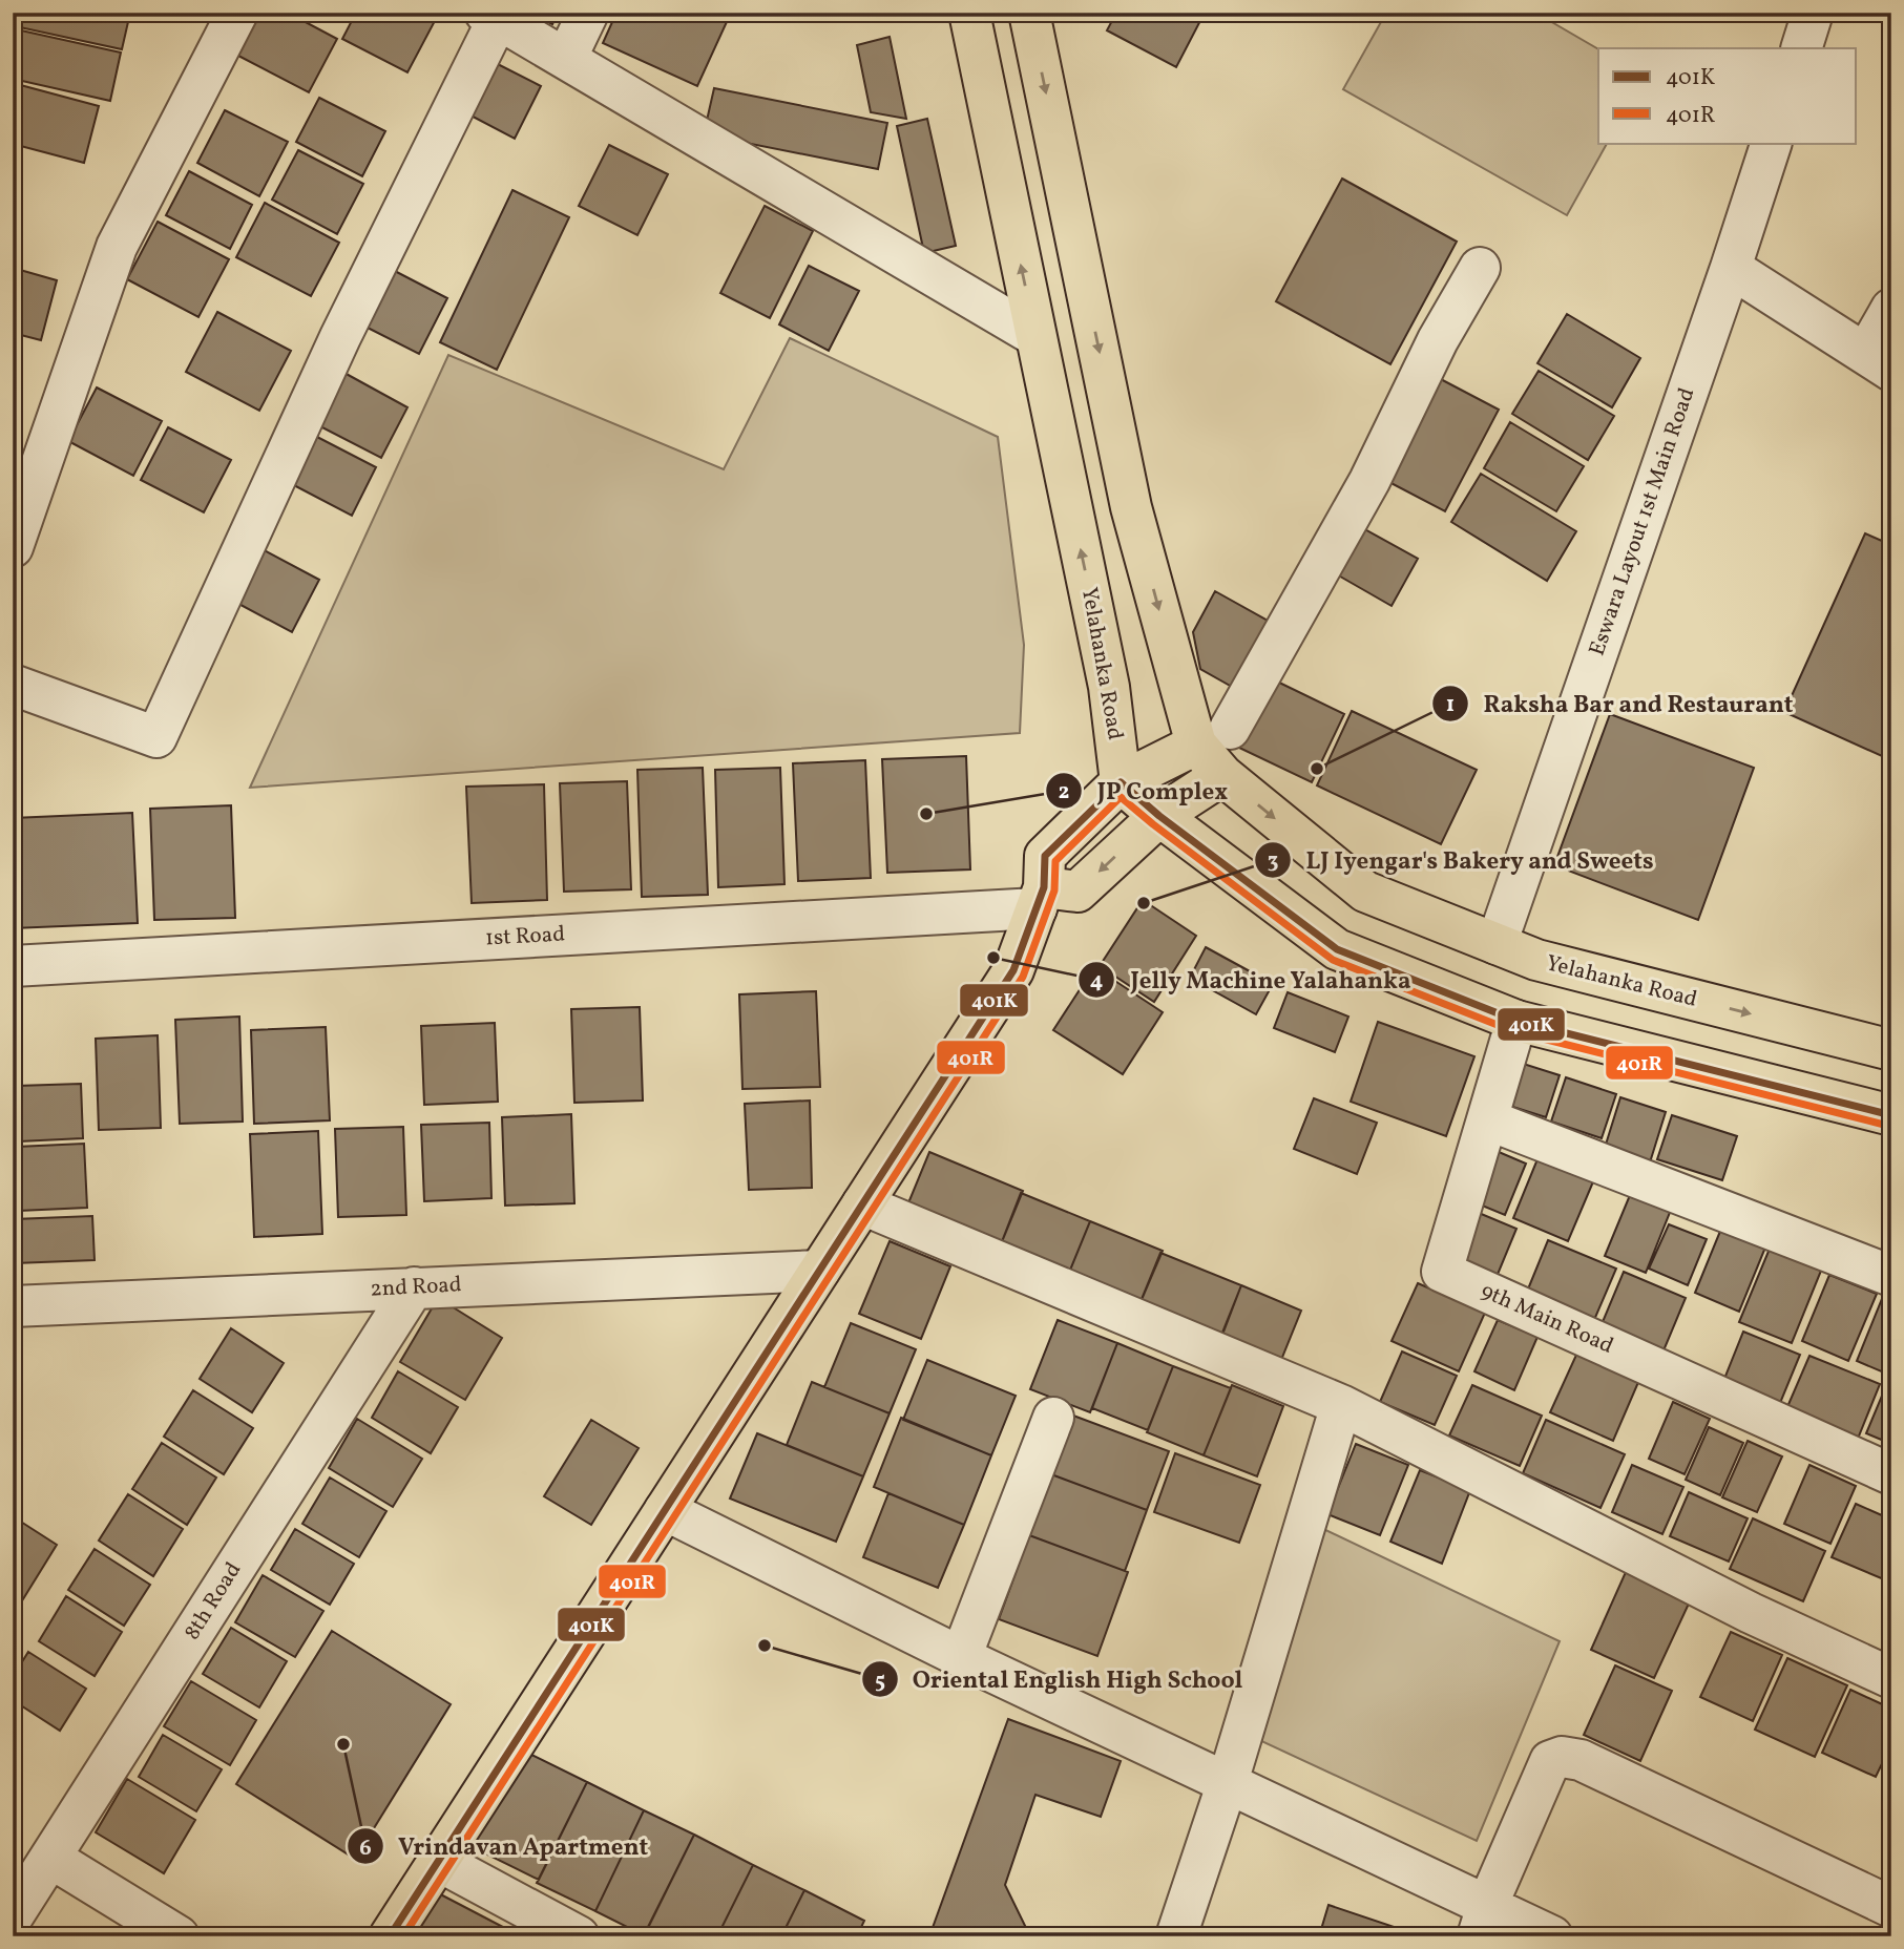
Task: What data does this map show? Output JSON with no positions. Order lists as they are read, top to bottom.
{
  "streets": {
    "main road": ["Yelahanka Road"],
    "street": [
      "Eswara Layout 1st Main Road",
      "1st Road",
      "2nd Road",
      "9th Main Road",
      "8th Road"
    ]
  },
  "crossings": [
    ["Eswara Layout 1st Main Road", "Yelahanka Road"],
    ["2nd Road", "8th Road"]
  ],
  "places": [
    "Raksha Bar and Restaurant",
    "JP Complex",
    "LJ Iyengar's Bakery and Sweets",
    "Jelly Machine Yalahanka",
    "Oriental English High School",
    "Vrindavan Apartment"
  ],
  "lines": ["transit line 401K", "transit line 401R"],
  "legend": ["401K", "401R"]
}
